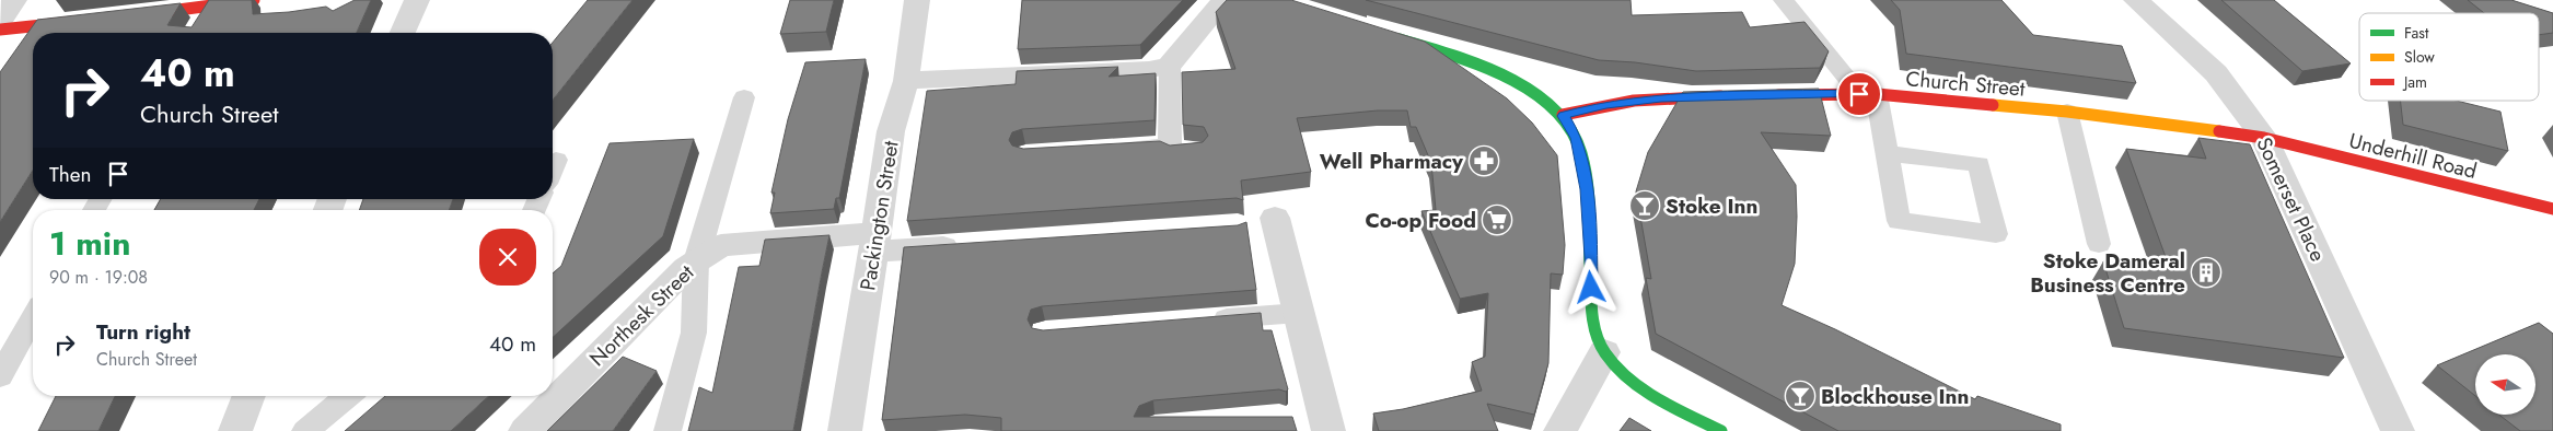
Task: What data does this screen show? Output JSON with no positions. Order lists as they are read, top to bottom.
{
  "streets": {
    "street": [
      "Church Street",
      "Underhill Road",
      "Somerset Place",
      "Packington Street",
      "Northesk Street"
    ]
  },
  "crossings": [
    ["Church Street", "Underhill Road"],
    ["Church Street", "Somerset Place"],
    ["Underhill Road", "Somerset Place"],
    ["Packington Street", "Northesk Street"]
  ],
  "places": {
    "pharmacy": ["Well Pharmacy"],
    "bar": ["Stoke Inn", "Blockhouse Inn"],
    "supermarket": ["Co-op Food"],
    "building": ["Stoke Dameral Business Centre"]
  },
  "legend": ["Fast", "Slow", "Jam"],
  "north": "left",
  "page": {
    "turn": ["40 m", "Church Street"],
    "then": "Then",
    "heading": ["1 min", "90 m · 19:08"],
    "list": [
      {
        "name": "Turn right",
        "note": "Church Street",
        "value": "40 m"
      }
    ]
  }
}
